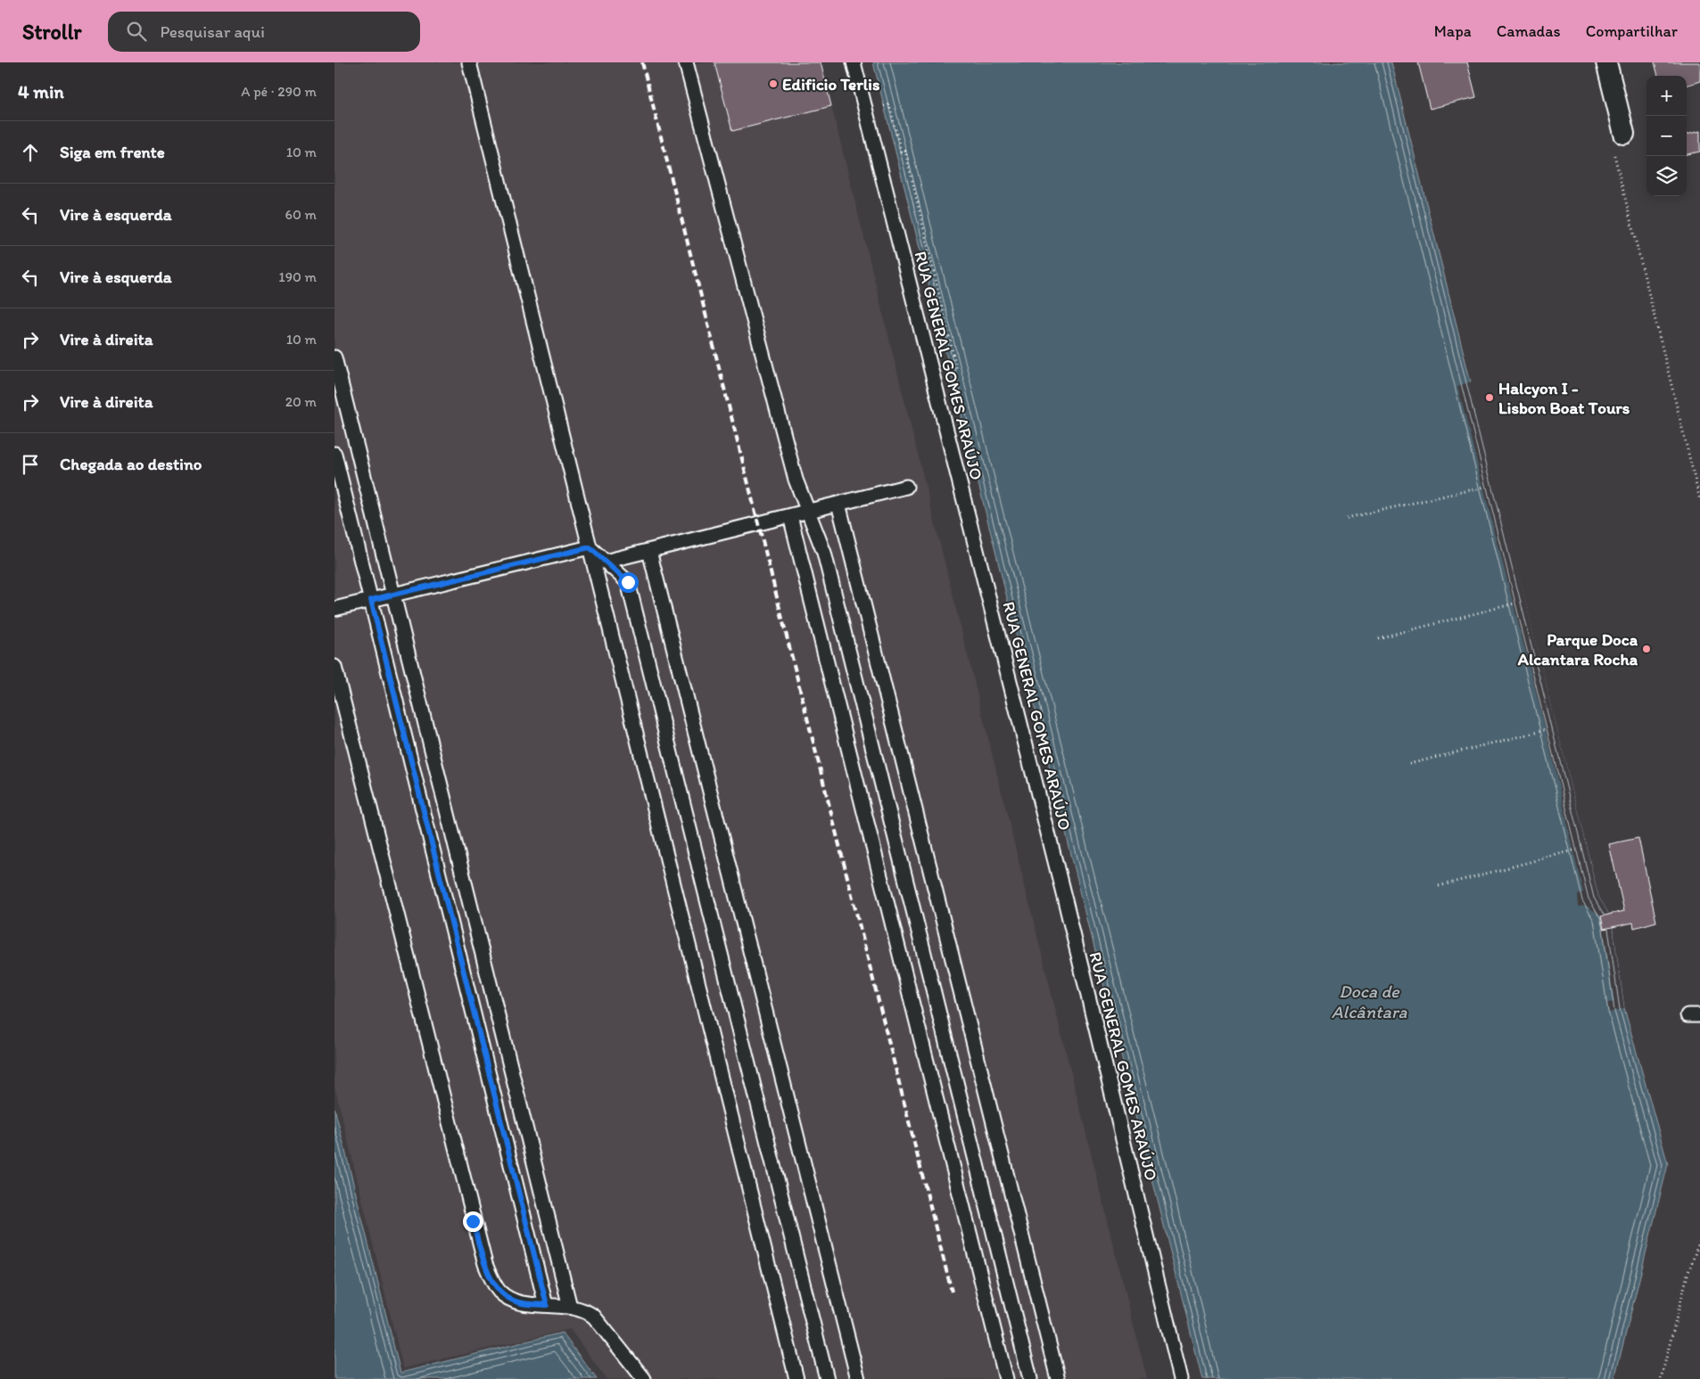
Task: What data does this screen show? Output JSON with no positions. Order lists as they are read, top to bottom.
{
  "streets": {
    "lane": ["RUA GENERAL GOMES ARAÚJO"]
  },
  "water": ["Doca de Alcântara"],
  "places": ["Edificio Terlis", "Halcyon I - Lisbon Boat Tours", "Parque Doca Alcantara Rocha"],
  "page": {
    "header": "Strollr",
    "search": "Pesquisar aqui",
    "nav": ["Mapa", "Camadas", "Compartilhar"],
    "heading": ["4 min", "A pé · 290 m"],
    "map_buttons": ["+", "−"],
    "list": [
      ["Siga em frente", "10 m"],
      ["Vire à esquerda", "60 m"],
      ["Vire à esquerda", "190 m"],
      ["Vire à direita", "10 m"],
      ["Vire à direita", "20 m"],
      "Chegada ao destino"
    ]
  }
}
